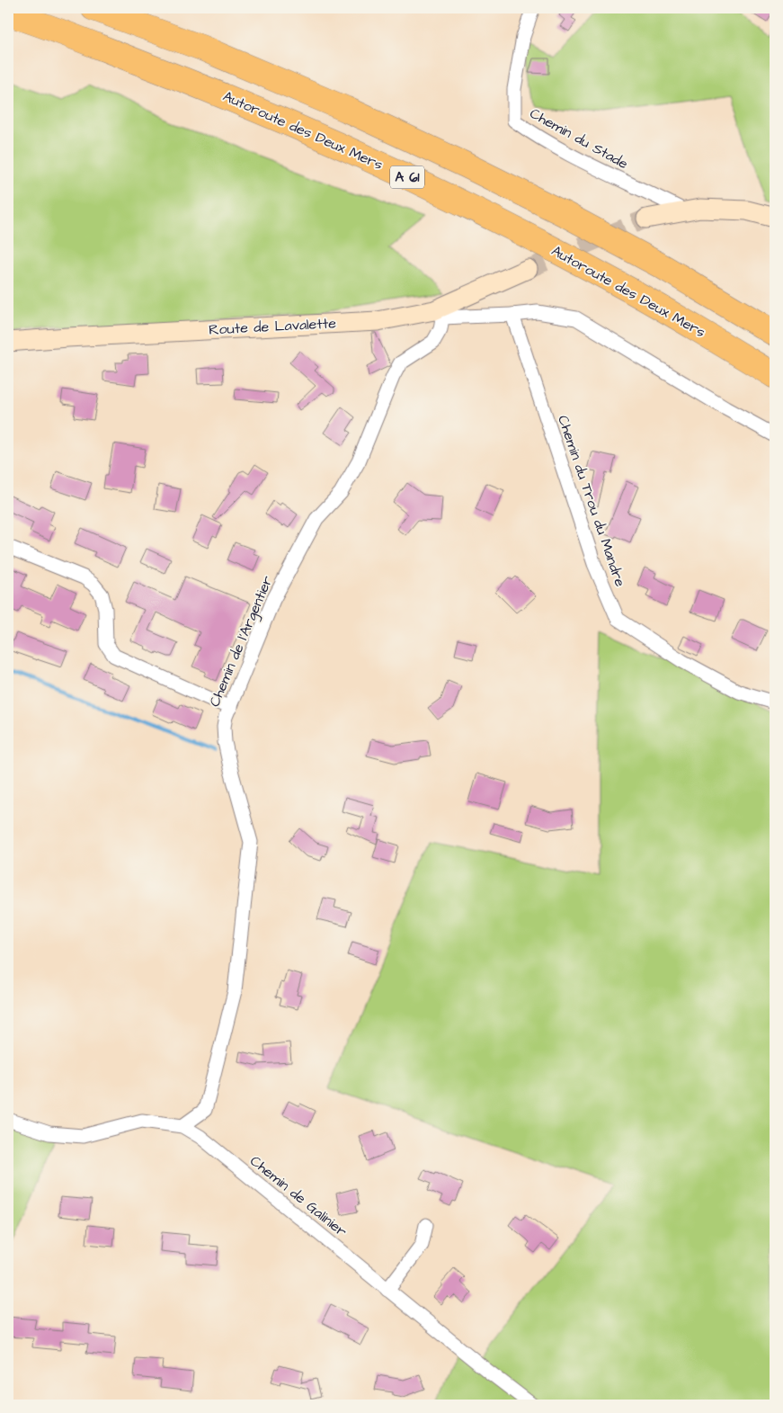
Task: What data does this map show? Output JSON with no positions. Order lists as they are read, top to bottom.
{
  "streets": {
    "highway": ["Autoroute des Deux Mers", "A 61"],
    "main road": ["Route de Lavalette"],
    "street": [
      "Chemin du Stade",
      "Chemin du Trou du Mandre",
      "Chemin de l'Argentier",
      "Chemin de Galinier"
    ]
  },
  "crossings": [
    ["Route de Lavalette", "Chemin de l'Argentier"],
    ["Chemin de l'Argentier", "Chemin de Galinier"]
  ]
}
